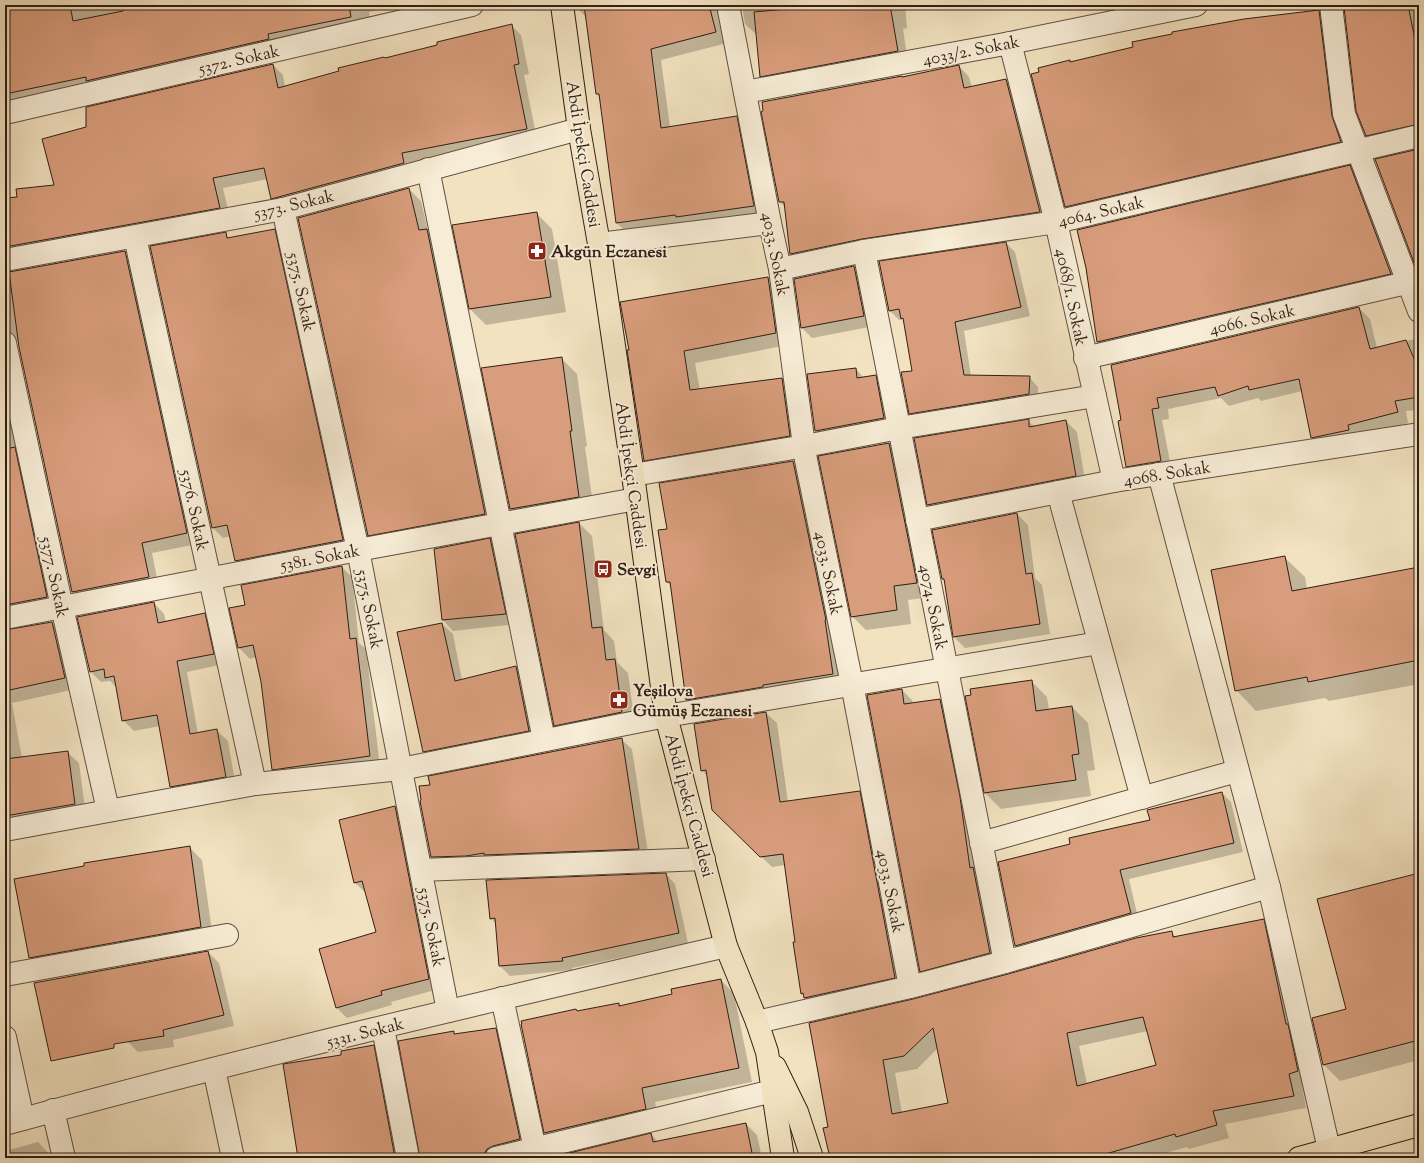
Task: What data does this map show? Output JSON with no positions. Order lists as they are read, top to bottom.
{
  "streets": {
    "main road": ["Abdi İpekçi Caddesi"],
    "street": [
      "4033/2. Sokak",
      "5372. Sokak",
      "5373. Sokak",
      "4064. Sokak",
      "4033. Sokak",
      "5375. Sokak",
      "4068/1. Sokak",
      "4066. Sokak",
      "4068. Sokak",
      "5376. Sokak",
      "5381. Sokak",
      "5377. Sokak",
      "4074. Sokak",
      "5331. Sokak"
    ]
  },
  "crossings": [
    ["4033/2. Sokak", "4033. Sokak"],
    ["4033/2. Sokak", "4068/1. Sokak"],
    ["Abdi İpekçi Caddesi", "5373. Sokak"],
    ["Abdi İpekçi Caddesi", "5381. Sokak"],
    ["Abdi İpekçi Caddesi", "5331. Sokak"],
    ["5373. Sokak", "5375. Sokak"],
    ["5373. Sokak", "5376. Sokak"],
    ["4064. Sokak", "4033. Sokak"],
    ["4064. Sokak", "4068/1. Sokak"],
    ["4064. Sokak", "4074. Sokak"],
    ["5375. Sokak", "5381. Sokak"],
    ["5375. Sokak", "5331. Sokak"],
    ["4068/1. Sokak", "4066. Sokak"],
    ["4068/1. Sokak", "4068. Sokak"],
    ["4068. Sokak", "4074. Sokak"],
    ["5376. Sokak", "5381. Sokak"],
    ["5381. Sokak", "5377. Sokak"]
  ],
  "places": {
    "pharmacy": ["Akgün Eczanesi", "Yeşilova Gümüş Eczanesi"],
    "bus stop": ["Sevgi"]
  }
}
